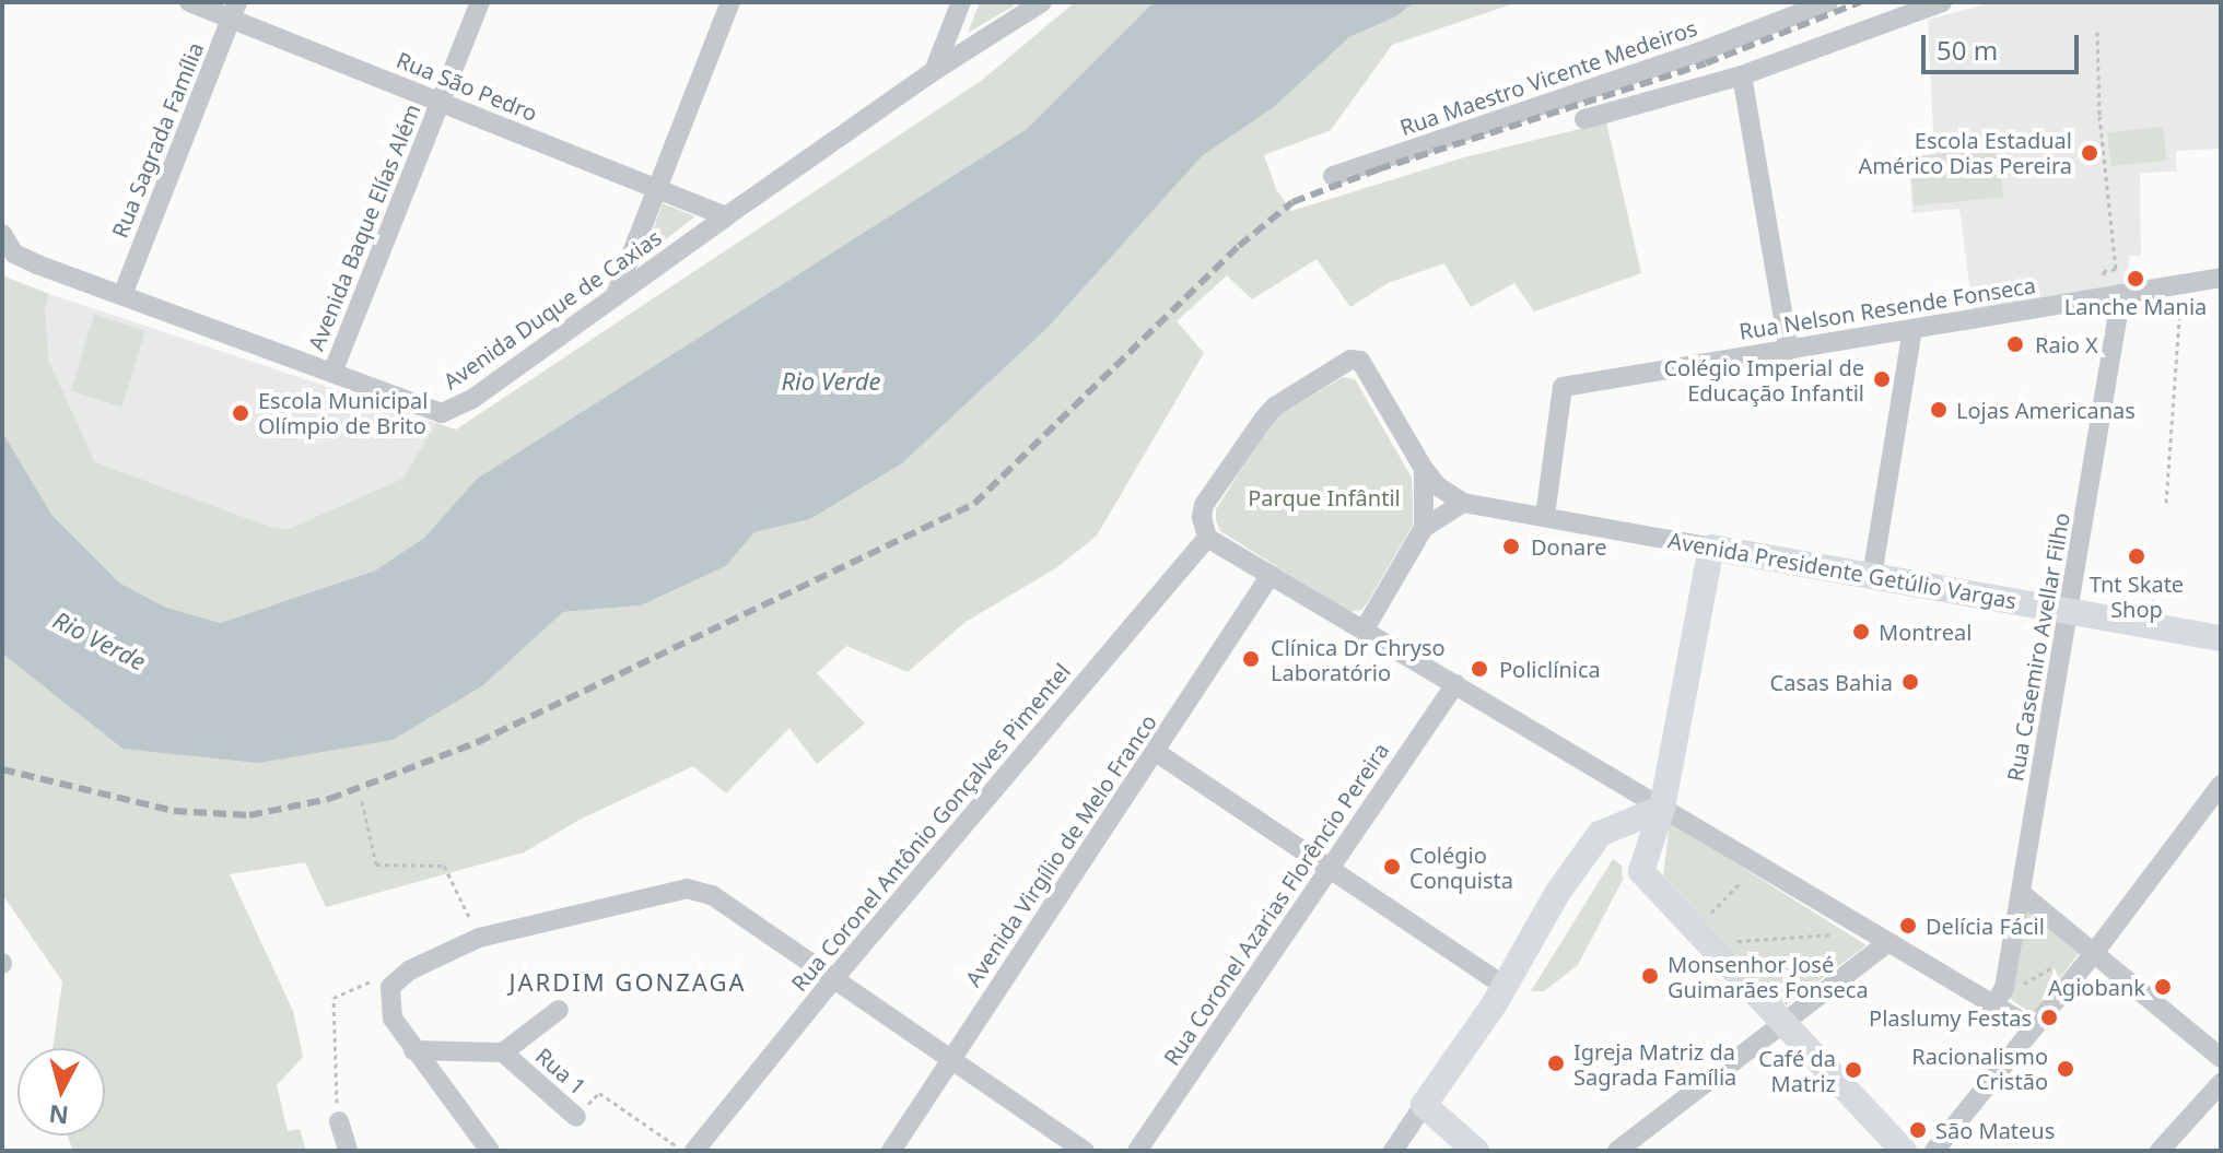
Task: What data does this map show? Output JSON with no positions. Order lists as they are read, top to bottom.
{
  "streets": {
    "street": [
      "Rua Maestro Vicente Medeiros",
      "Rua São Pedro",
      "Rua Sagrada Família",
      "Avenida Baque Elías Além",
      "Rua Nelson Resende Fonseca",
      "Avenida Duque de Caxias",
      "Avenida Presidente Getúlio Vargas",
      "Rua Casemiro Avellar Filho",
      "Rua Coronel Antônio Gonçalves Pimentel",
      "Avenida Virgílio de Melo Franco",
      "Rua Coronel Azarias Florêncio Pereira",
      "Rua 1"
    ]
  },
  "crossings": [
    ["Rua São Pedro", "Rua Sagrada Família"],
    ["Rua São Pedro", "Avenida Baque Elías Além"],
    ["Rua São Pedro", "Avenida Duque de Caxias"],
    ["Rua Sagrada Família", "Avenida Duque de Caxias"],
    ["Avenida Baque Elías Além", "Avenida Duque de Caxias"],
    ["Rua Nelson Resende Fonseca", "Avenida Presidente Getúlio Vargas"],
    ["Rua Nelson Resende Fonseca", "Rua Casemiro Avellar Filho"],
    ["Avenida Presidente Getúlio Vargas", "Rua Casemiro Avellar Filho"]
  ],
  "districts": ["JARDIM GONZAGA"],
  "water": ["Rio Verde"],
  "parks": ["Parque Infântil"],
  "places": [
    "Escola Estadual Américo Dias Pereira",
    "Lanche Mania",
    "Raio X",
    "Colégio Imperial de Educação Infantil",
    "Lojas Americanas",
    "Escola Municipal Olímpio de Brito",
    "Donare",
    "Tnt Skate Shop",
    "Montreal",
    "Clínica Dr Chryso Laboratório",
    "Policlínica",
    "Casas Bahia",
    "Colégio Conquista",
    "Delícia Fácil",
    "Monsenhor José Guimarães Fonseca",
    "Agiobank",
    "Plaslumy Festas",
    "Igreja Matriz da Sagrada Família",
    "Racionalismo Cristão",
    "Café da Matriz",
    "São Mateus"
  ],
  "scale_bar": "50 m",
  "north": "bottom"
}
